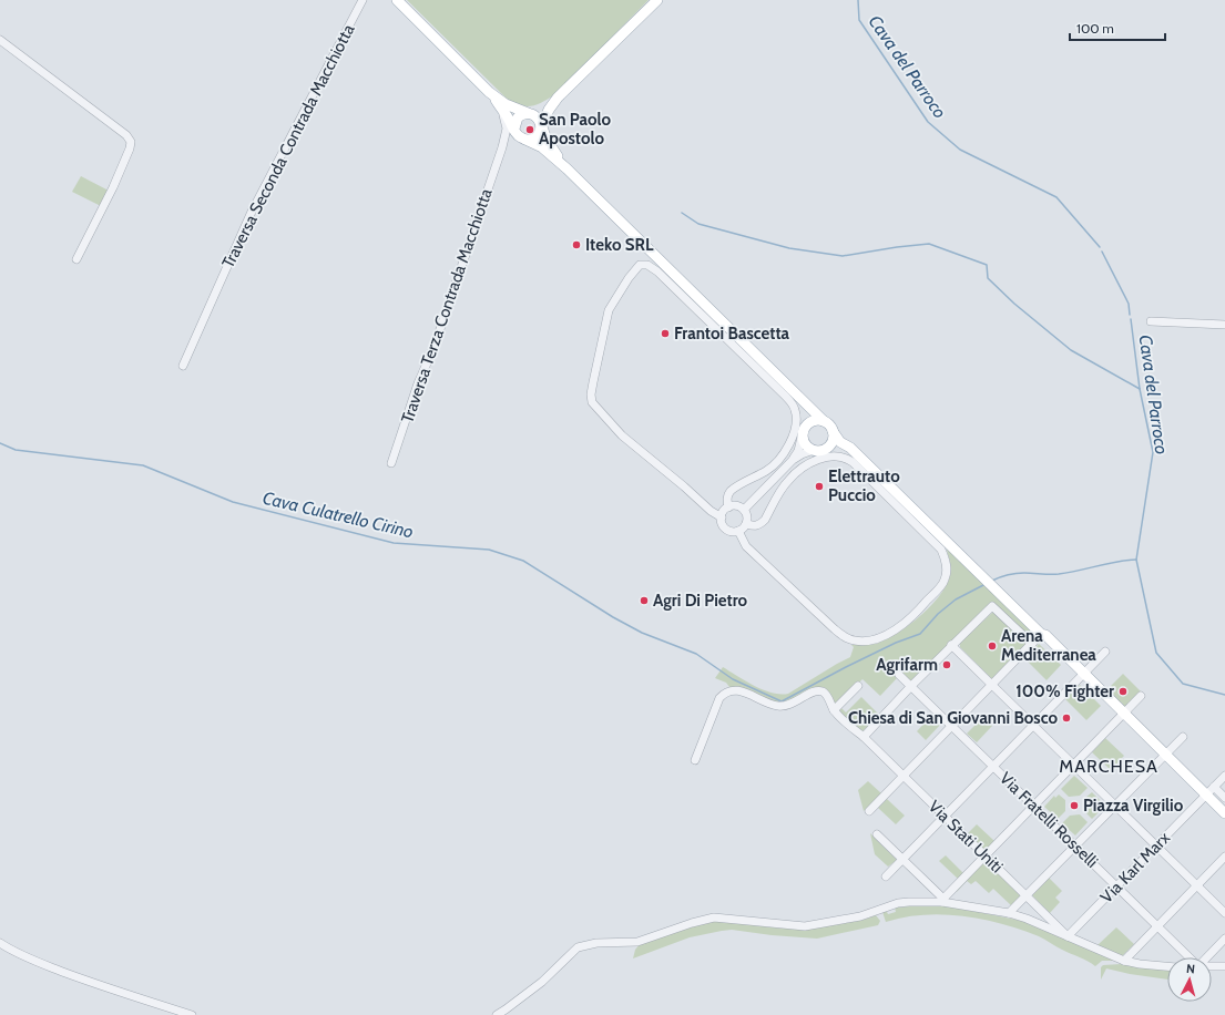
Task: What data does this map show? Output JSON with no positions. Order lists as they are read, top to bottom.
{
  "streets": {
    "street": [
      "Traversa Seconda Contrada Macchiotta",
      "Traversa Terza Contrada Macchiotta",
      "Via Fratelli Rosselli",
      "Via Stati Uniti",
      "Via Karl Marx"
    ]
  },
  "crossings": [
    ["Via Fratelli Rosselli", "Via Karl Marx"],
    ["Via Stati Uniti", "Via Karl Marx"]
  ],
  "districts": ["MARCHESA"],
  "water": ["Cava del Parroco", "Cava Culatrello Cirino"],
  "places": [
    "San Paolo Apostolo",
    "Iteko SRL",
    "Frantoi Bascetta",
    "Elettrauto Puccio",
    "Agri Di Pietro",
    "Arena Mediterranea",
    "Agrifarm",
    "100% Fighter",
    "Chiesa di San Giovanni Bosco",
    "Piazza Virgilio"
  ],
  "scale_bar": "100 m",
  "north": "top"
}
